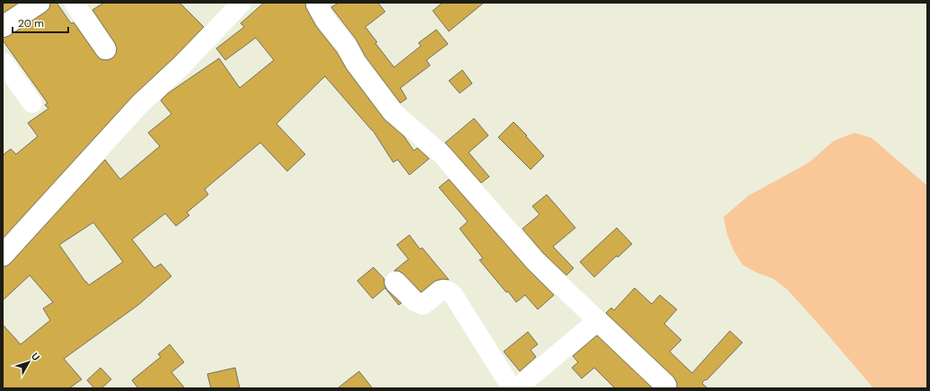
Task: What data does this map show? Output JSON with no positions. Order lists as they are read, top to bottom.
{
  "scale_bar": "20 m",
  "north": "top right"
}
